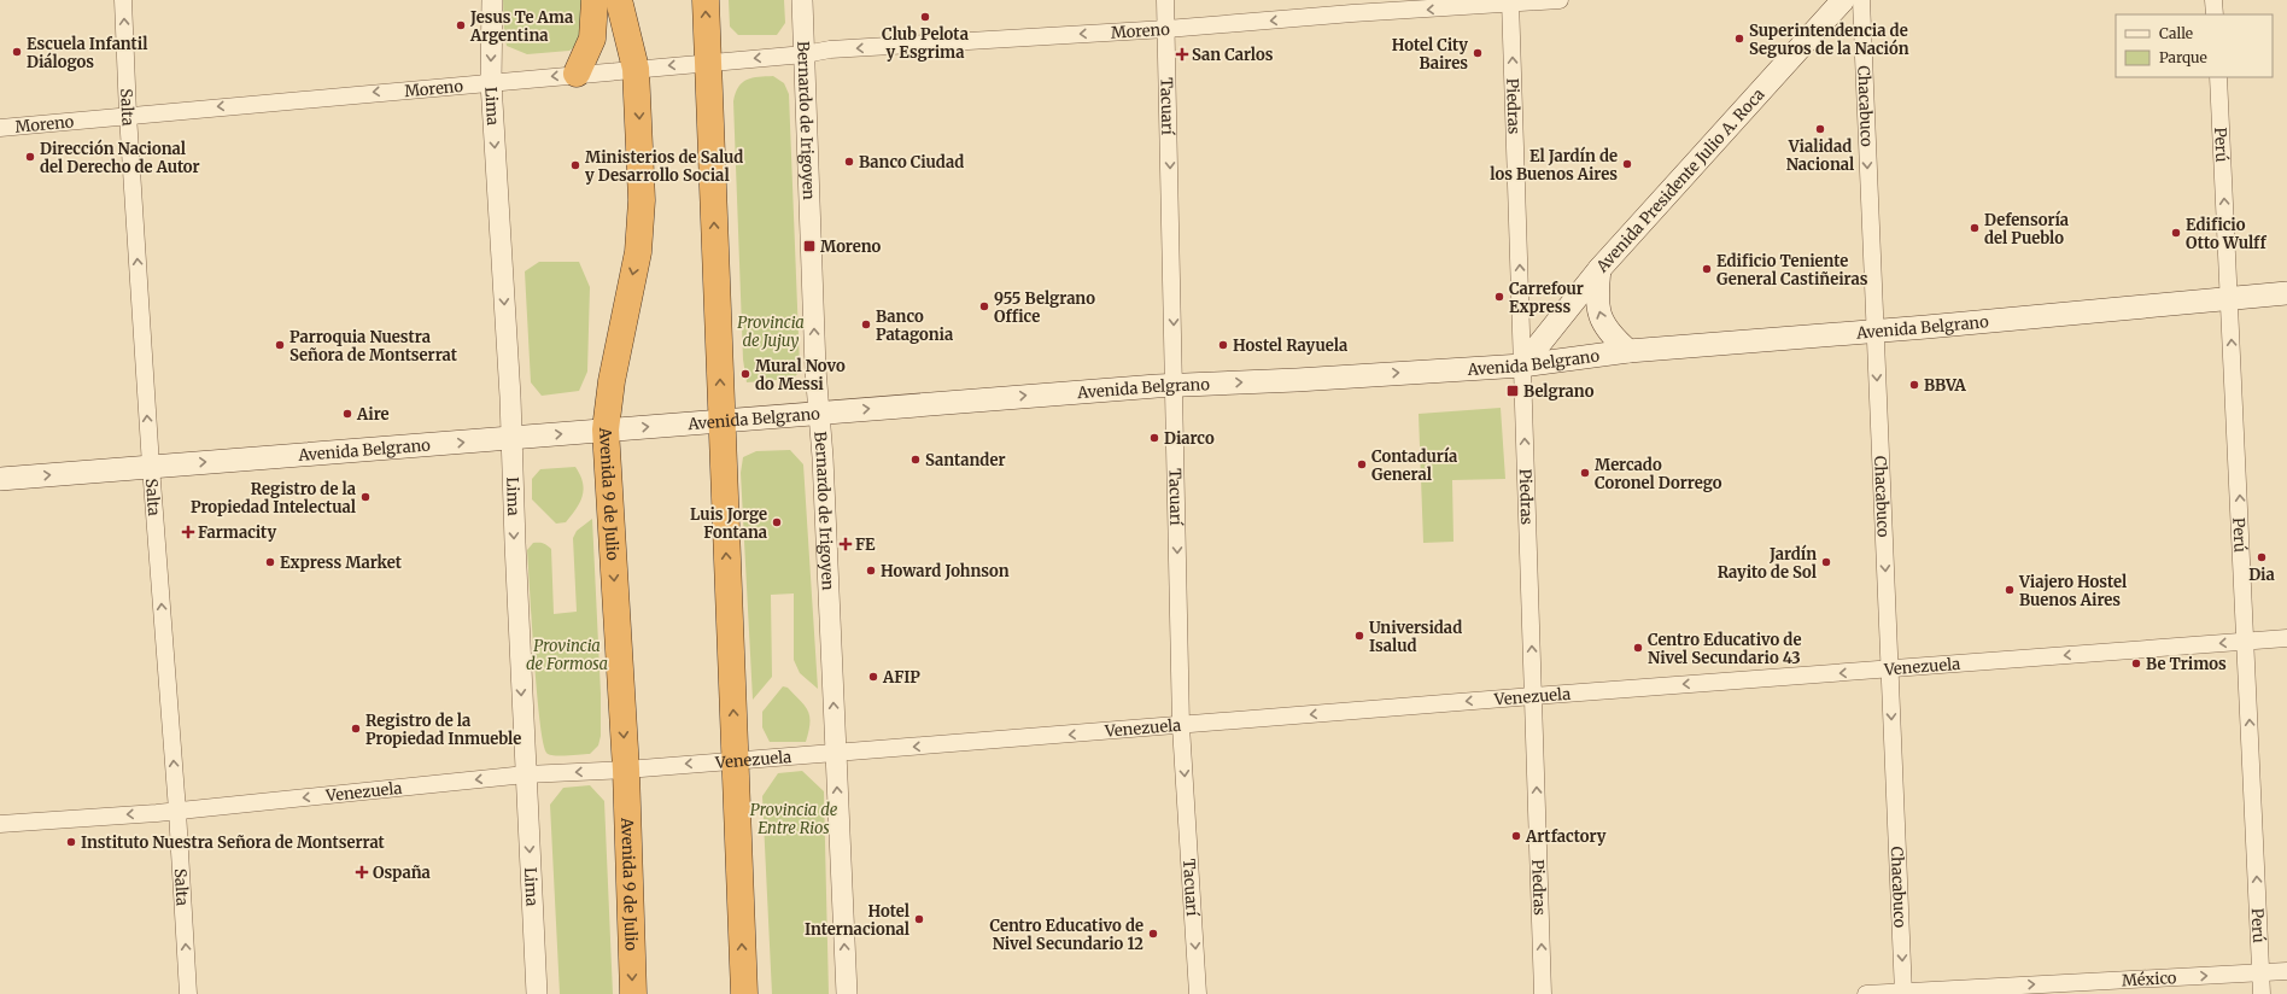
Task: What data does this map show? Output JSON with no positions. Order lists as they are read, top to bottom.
{
  "streets": {
    "highway": ["Avenida 9 de Julio"],
    "main road": ["Avenida Presidente Julio A. Roca", "Avenida Belgrano"],
    "street": [
      "Moreno",
      "Lima",
      "Tacuarí",
      "Piedras",
      "Chacabuco",
      "Salta",
      "Bernardo de Irigoyen",
      "Perú",
      "Venezuela",
      "México"
    ]
  },
  "crossings": [
    ["Moreno", "Lima"],
    ["Moreno", "Tacuarí"],
    ["Moreno", "Piedras"],
    ["Moreno", "Salta"],
    ["Moreno", "Bernardo de Irigoyen"],
    ["Moreno", "Avenida 9 de Julio"],
    ["Lima", "Avenida Belgrano"],
    ["Lima", "Venezuela"],
    ["Tacuarí", "Avenida Belgrano"],
    ["Tacuarí", "Venezuela"],
    ["Piedras", "Avenida Presidente Julio A. Roca"],
    ["Piedras", "Avenida Belgrano"],
    ["Piedras", "Venezuela"],
    ["Chacabuco", "Avenida Belgrano"],
    ["Chacabuco", "Venezuela"],
    ["Chacabuco", "México"],
    ["Salta", "Avenida Belgrano"],
    ["Salta", "Venezuela"],
    ["Bernardo de Irigoyen", "Avenida Belgrano"],
    ["Bernardo de Irigoyen", "Venezuela"],
    ["Perú", "Avenida Belgrano"],
    ["Perú", "Venezuela"],
    ["Perú", "México"],
    ["Avenida Presidente Julio A. Roca", "Avenida Belgrano"],
    ["Avenida Belgrano", "Avenida 9 de Julio"],
    ["Avenida 9 de Julio", "Venezuela"]
  ],
  "one_way": [
    "Moreno",
    "Lima",
    "Tacuarí",
    "Piedras",
    "Chacabuco",
    "Salta",
    "Bernardo de Irigoyen",
    "Perú",
    "Avenida Belgrano",
    "Venezuela",
    "México"
  ],
  "parks": ["Provincia de Jujuy", "Provincia de Formosa", "Provincia de Entre Rios"],
  "places": {
    "other": [
      "Club Pelota y Esgrima",
      "Jesus Te Ama Argentina",
      "Superintendencia de Seguros de la Nación",
      "Escuela Infantil Diálogos",
      "Hotel City Baires",
      "Vialidad Nacional",
      "Dirección Nacional del Derecho de Autor",
      "Banco Ciudad",
      "El Jardín de los Buenos Aires",
      "Ministerios de Salud y Desarrollo Social",
      "Defensoría del Pueblo",
      "Edificio Otto Wulff",
      "Edificio Teniente General Castiñeiras",
      "Carrefour Express",
      "955 Belgrano Office",
      "Banco Patagonia",
      "Parroquia Nuestra Señora de Montserrat",
      "Hostel Rayuela",
      "Mural Novo do Messi",
      "BBVA",
      "Aire",
      "Diarco",
      "Santander",
      "Contaduría General",
      "Mercado Coronel Dorrego",
      "Registro de la Propiedad Intelectual",
      "Luis Jorge Fontana",
      "Dia",
      "Express Market",
      "Jardín Rayito de Sol",
      "Howard Johnson",
      "Viajero Hostel Buenos Aires",
      "Universidad Isalud",
      "Centro Educativo de Nivel Secundario 43",
      "Be Trimos",
      "AFIP",
      "Registro de la Propiedad Inmueble",
      "Artfactory",
      "Instituto Nuestra Señora de Montserrat",
      "Hotel Internacional",
      "Centro Educativo de Nivel Secundario 12"
    ],
    "health": [
      "San Carlos",
      "Farmacity",
      "FE",
      "Ospaña"
    ],
    "transit": ["Moreno", "Belgrano"]
  },
  "legend": ["Calle", "Parque"]
}
